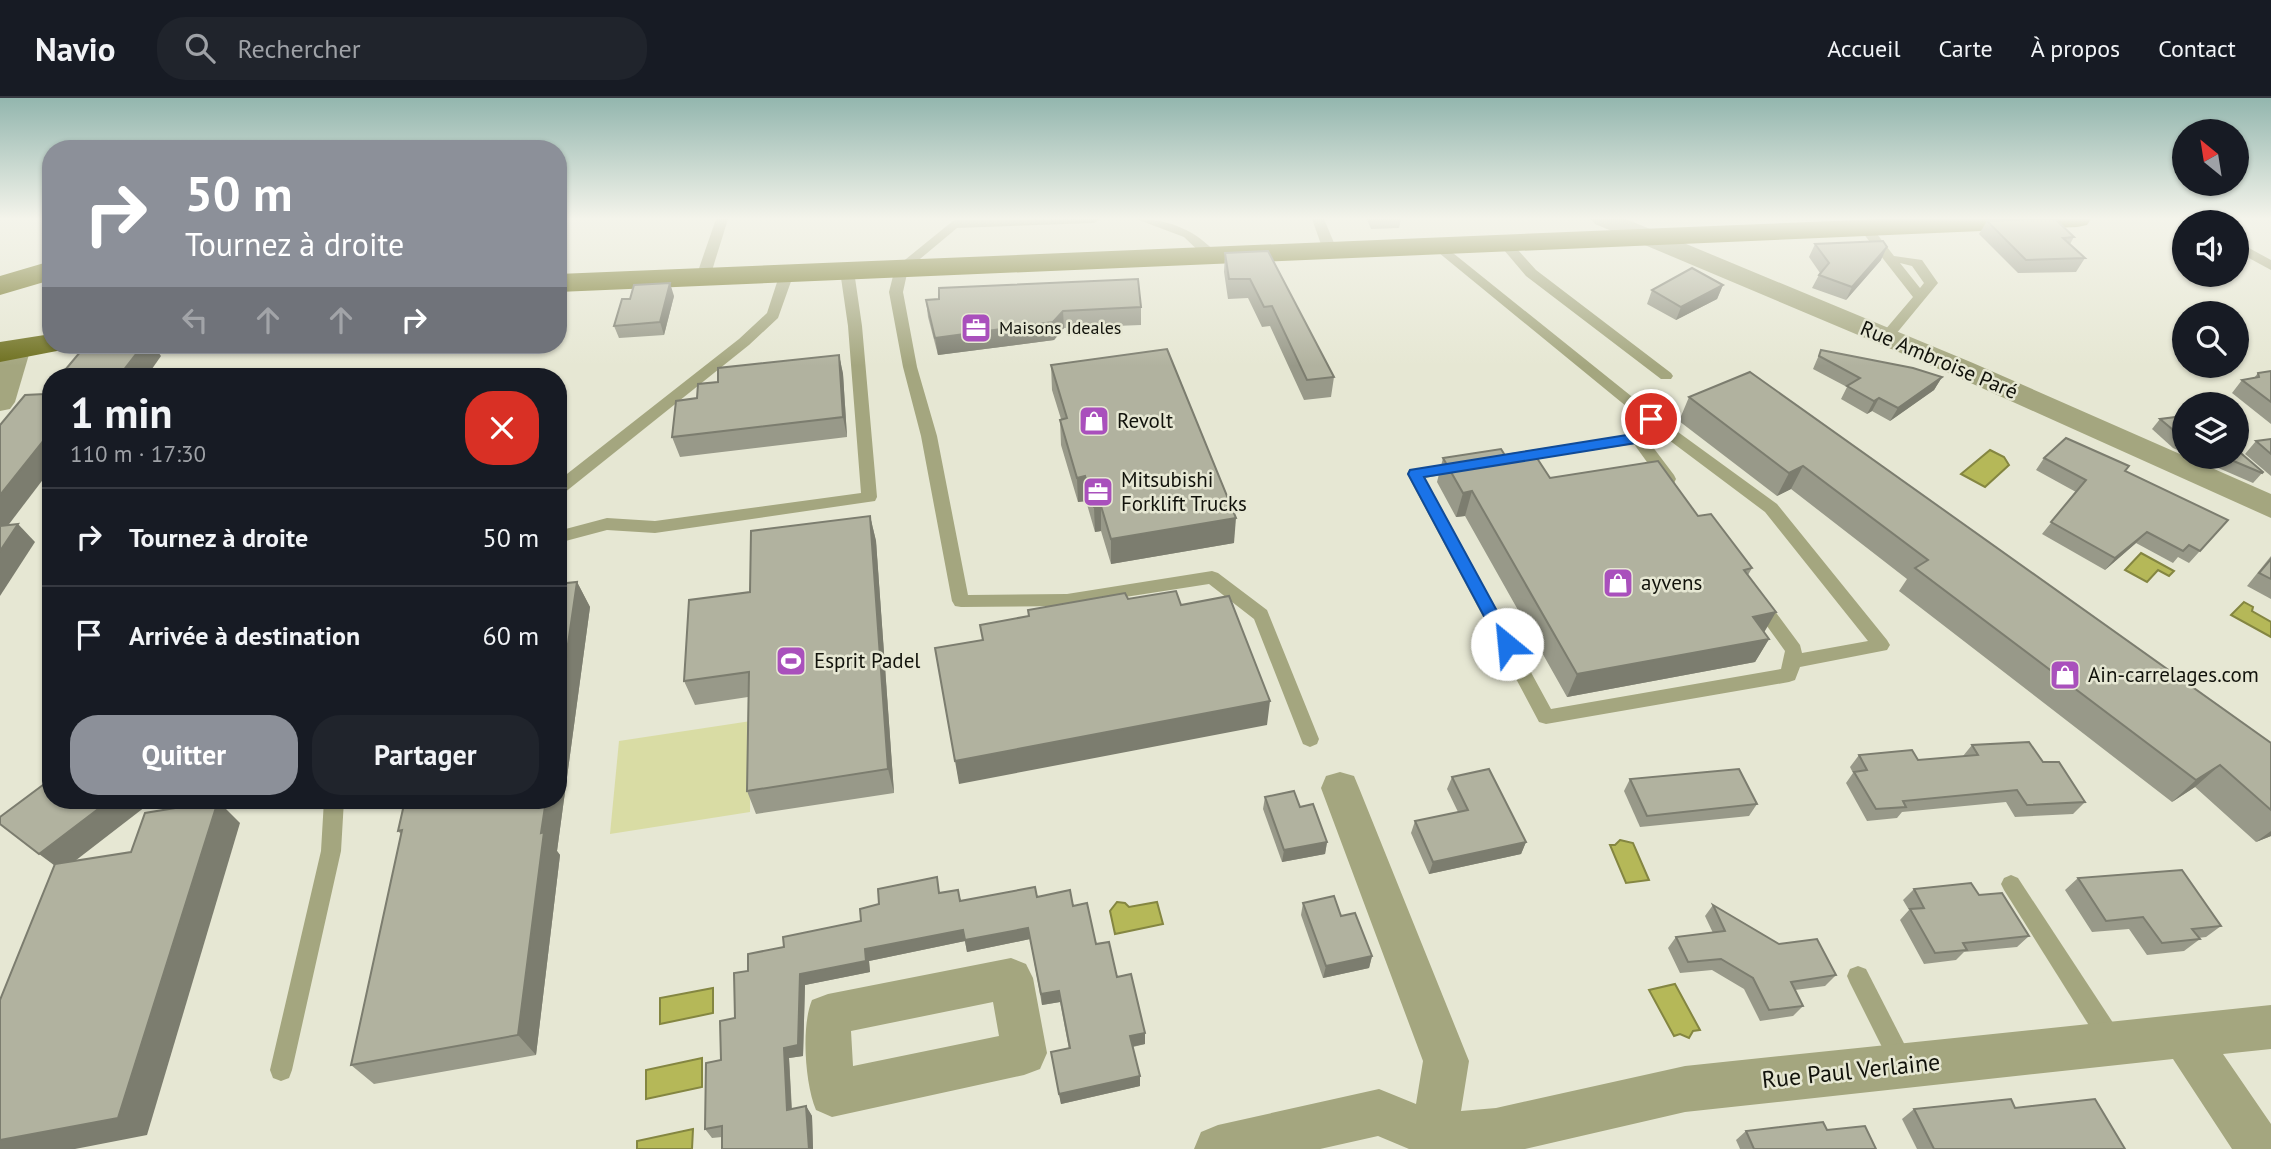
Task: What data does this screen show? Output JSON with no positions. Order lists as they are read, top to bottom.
{
  "streets": {
    "street": ["Rue Ambroise Paré", "Rue Paul Verlaine"]
  },
  "places": {
    "office": ["Maisons Ideales", "Mitsubishi Forklift Trucks"],
    "shop": ["Revolt", "ayvens", "Ain-carrelages.com"],
    "sports": ["Esprit Padel"]
  },
  "north": "top left",
  "page": {
    "header": "Navio",
    "search": "Rechercher",
    "nav": [
      "Accueil",
      "Carte",
      "À propos",
      "Contact"
    ],
    "turn": ["50 m", "Tournez à droite"],
    "heading": ["1 min", "110 m · 17:30"],
    "list": [
      {
        "name": "Tournez à droite",
        "value": "50 m"
      },
      {
        "name": "Arrivée à destination",
        "value": "60 m"
      }
    ],
    "buttons": ["Quitter", "Partager"]
  }
}
